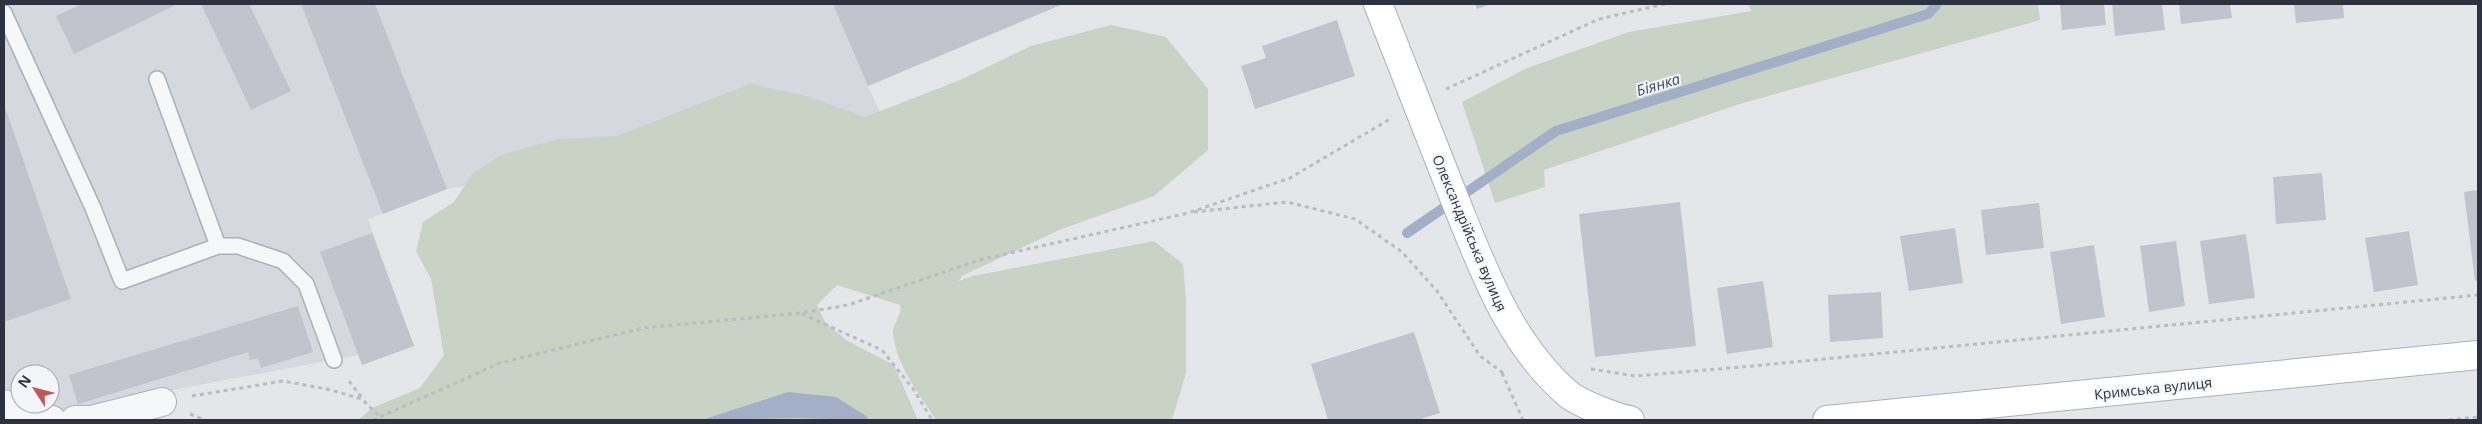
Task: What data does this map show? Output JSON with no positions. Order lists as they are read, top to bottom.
{
  "streets": {
    "street": ["Олександрійська вулиця", "Кримська вулиця"]
  },
  "water": ["Біянка"],
  "north": "top left"
}
